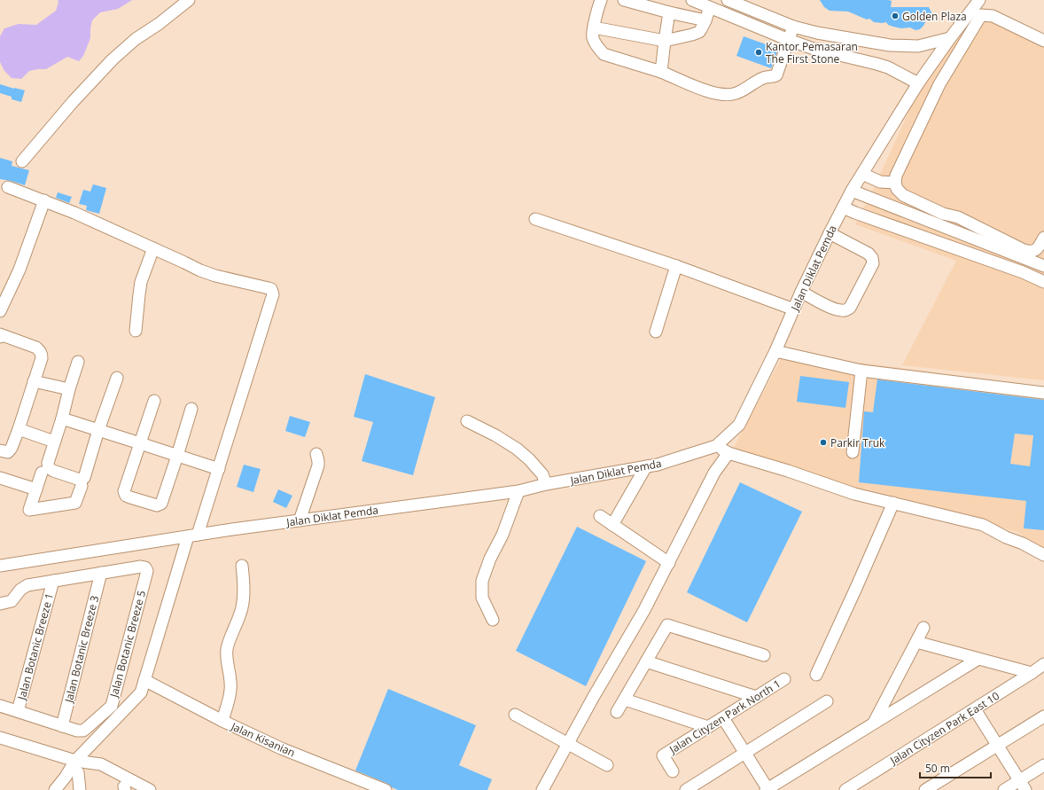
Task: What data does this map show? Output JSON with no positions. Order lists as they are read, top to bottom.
{
  "streets": {
    "street": [
      "Jalan Diklat Pemda",
      "Jalan Botanic Breeze 5",
      "Jalan Botanic Breeze 1",
      "Jalan Botanic Breeze 3",
      "Jalan Cityzen Park North 1",
      "Jalan Cityzen Park East 10",
      "Jalan Kisanian"
    ]
  },
  "crossings": [
    ["Jalan Botanic Breeze 5", "Jalan Botanic Breeze 3"]
  ],
  "places": ["Golden Plaza", "Kantor Pemasaran The First Stone", "Parkir Truk"],
  "scale_bar": "50 m"
}
